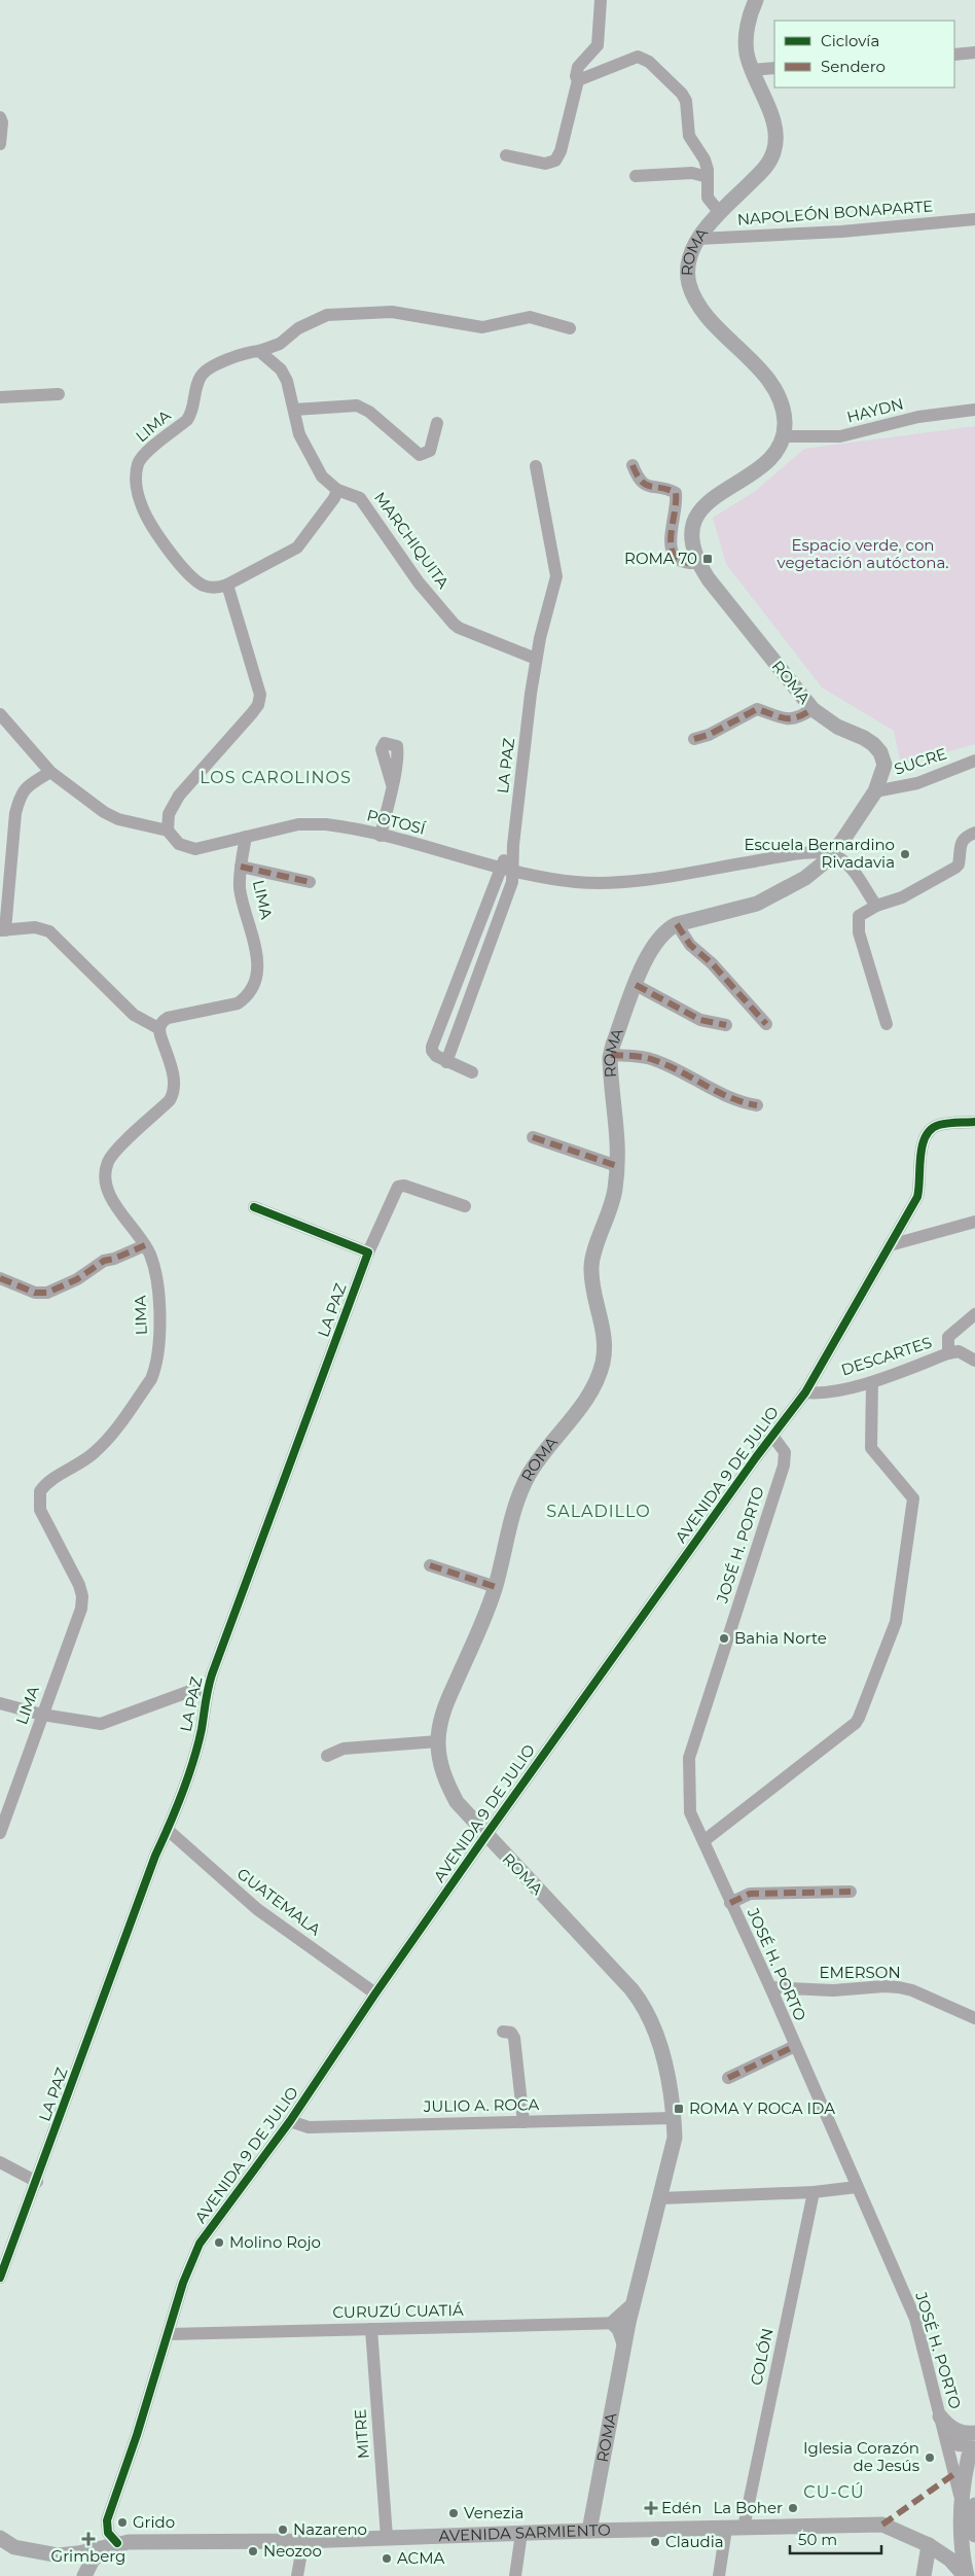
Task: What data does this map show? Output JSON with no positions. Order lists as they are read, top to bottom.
{
  "streets": {
    "main road": ["ROMA", "AVENIDA SARMIENTO"],
    "street": [
      "NAPOLEÓN BONAPARTE",
      "HAYDN",
      "LIMA",
      "MARCHIQUITA",
      "SUCRE",
      "LA PAZ",
      "POTOSÍ",
      "DESCARTES",
      "AVENIDA 9 DE JULIO",
      "JOSÉ H. PORTO",
      "GUATEMALA",
      "EMERSON",
      "JULIO A. ROCA",
      "CURUZÚ CUATIÁ",
      "COLÓN",
      "MITRE"
    ]
  },
  "crossings": [
    ["NAPOLEÓN BONAPARTE", "ROMA"],
    ["ROMA", "HAYDN"],
    ["ROMA", "SUCRE"],
    ["ROMA", "POTOSÍ"],
    ["ROMA", "AVENIDA 9 DE JULIO"],
    ["ROMA", "JULIO A. ROCA"],
    ["ROMA", "CURUZÚ CUATIÁ"],
    ["ROMA", "AVENIDA SARMIENTO"],
    ["LIMA", "POTOSÍ"],
    ["MARCHIQUITA", "LA PAZ"],
    ["LA PAZ", "POTOSÍ"],
    ["LA PAZ", "GUATEMALA"],
    ["DESCARTES", "AVENIDA 9 DE JULIO"],
    ["AVENIDA 9 DE JULIO", "JOSÉ H. PORTO"],
    ["AVENIDA 9 DE JULIO", "GUATEMALA"],
    ["AVENIDA 9 DE JULIO", "JULIO A. ROCA"],
    ["AVENIDA 9 DE JULIO", "CURUZÚ CUATIÁ"],
    ["AVENIDA 9 DE JULIO", "AVENIDA SARMIENTO"],
    ["JOSÉ H. PORTO", "EMERSON"],
    ["CURUZÚ CUATIÁ", "MITRE"],
    ["COLÓN", "AVENIDA SARMIENTO"],
    ["MITRE", "AVENIDA SARMIENTO"]
  ],
  "districts": ["LOS CAROLINOS", "SALADILLO", "CU-CÚ"],
  "parks": ["Espacio verde, con vegetación autóctona."],
  "places": {
    "transit": ["ROMA 70", "ROMA Y ROCA IDA"],
    "other": [
      "Escuela Bernardino Rivadavia",
      "Bahia Norte",
      "Molino Rojo",
      "Iglesia Corazón de Jesús",
      "La Boher",
      "Venezia",
      "Grido",
      "Nazareno",
      "Claudia",
      "Neozoo",
      "ACMA"
    ],
    "health": ["Edén", "Grimberg"]
  },
  "legend": ["Ciclovía", "Sendero"],
  "scale_bar": "50 m"
}
